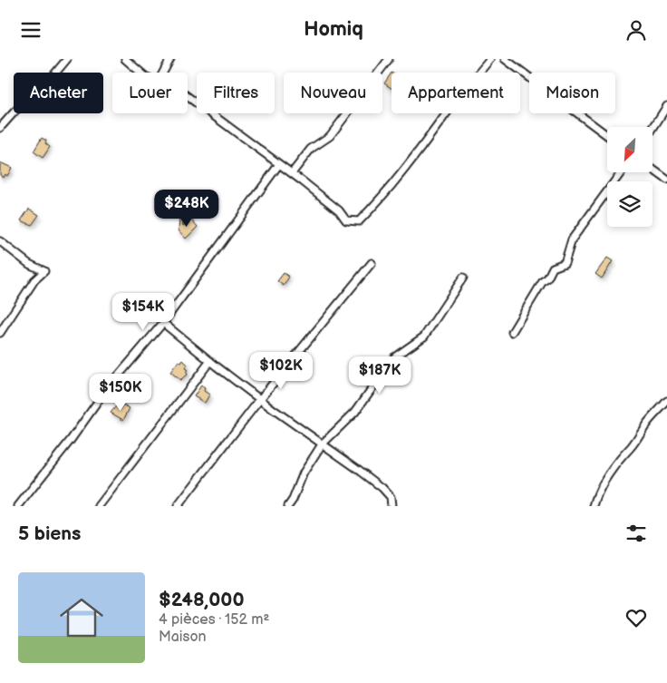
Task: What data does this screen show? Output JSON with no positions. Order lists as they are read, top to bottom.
{
  "north": "bottom left",
  "page": {
    "header": "Homiq",
    "chip": [
      "Acheter",
      "Louer",
      "Filtres",
      "Nouveau",
      "Appartement",
      "Maison"
    ],
    "price": [
      "$248K",
      "$154K",
      "$102K",
      "$187K",
      "$150K"
    ],
    "heading": "5 biens",
    "list": [
      {
        "name": "$248,000",
        "note": "4 pièces · 152 m² · Maison"
      }
    ]
  }
}
